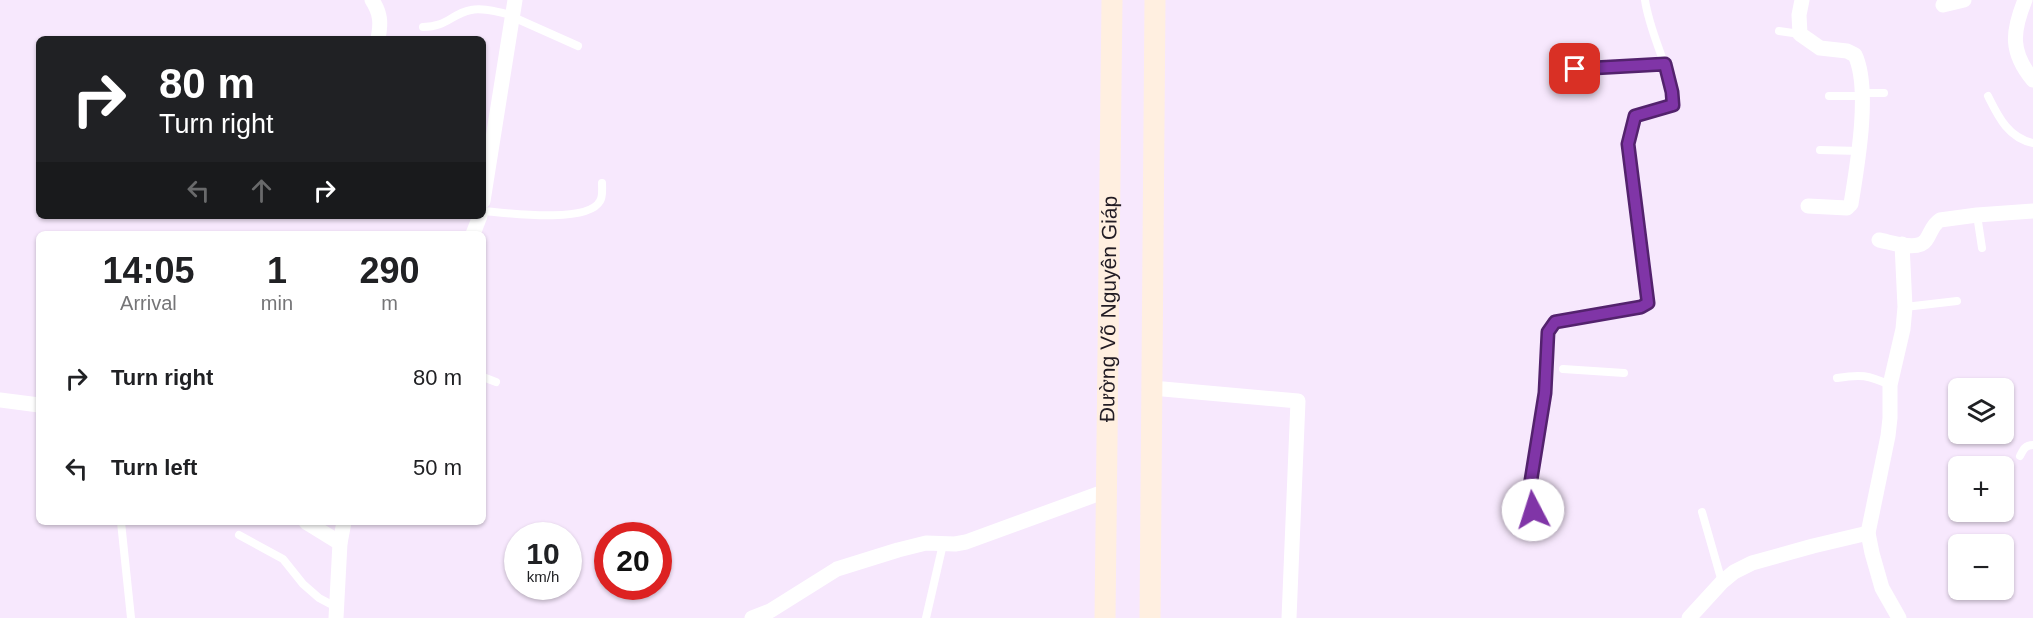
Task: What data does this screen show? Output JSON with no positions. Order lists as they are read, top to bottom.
{
  "streets": {
    "main road": ["Đường Võ Nguyên Giáp"]
  },
  "page": {
    "turn": ["80 m", "Turn right"],
    "eta": [
      "14:05",
      "Arrival",
      "1",
      "min",
      "290",
      "m"
    ],
    "list": [
      {
        "name": "Turn right",
        "value": "80 m"
      },
      {
        "name": "Turn left",
        "value": "50 m"
      }
    ],
    "map_buttons": ["+", "−"],
    "speed": "10 km/h",
    "limit": "20"
  }
}
